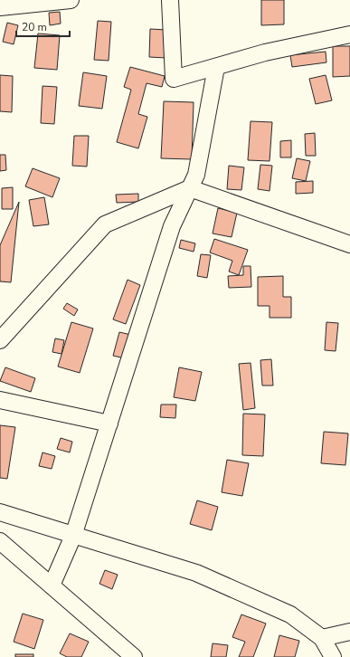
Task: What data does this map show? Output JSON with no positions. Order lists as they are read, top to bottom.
{
  "scale_bar": "20 m"
}
